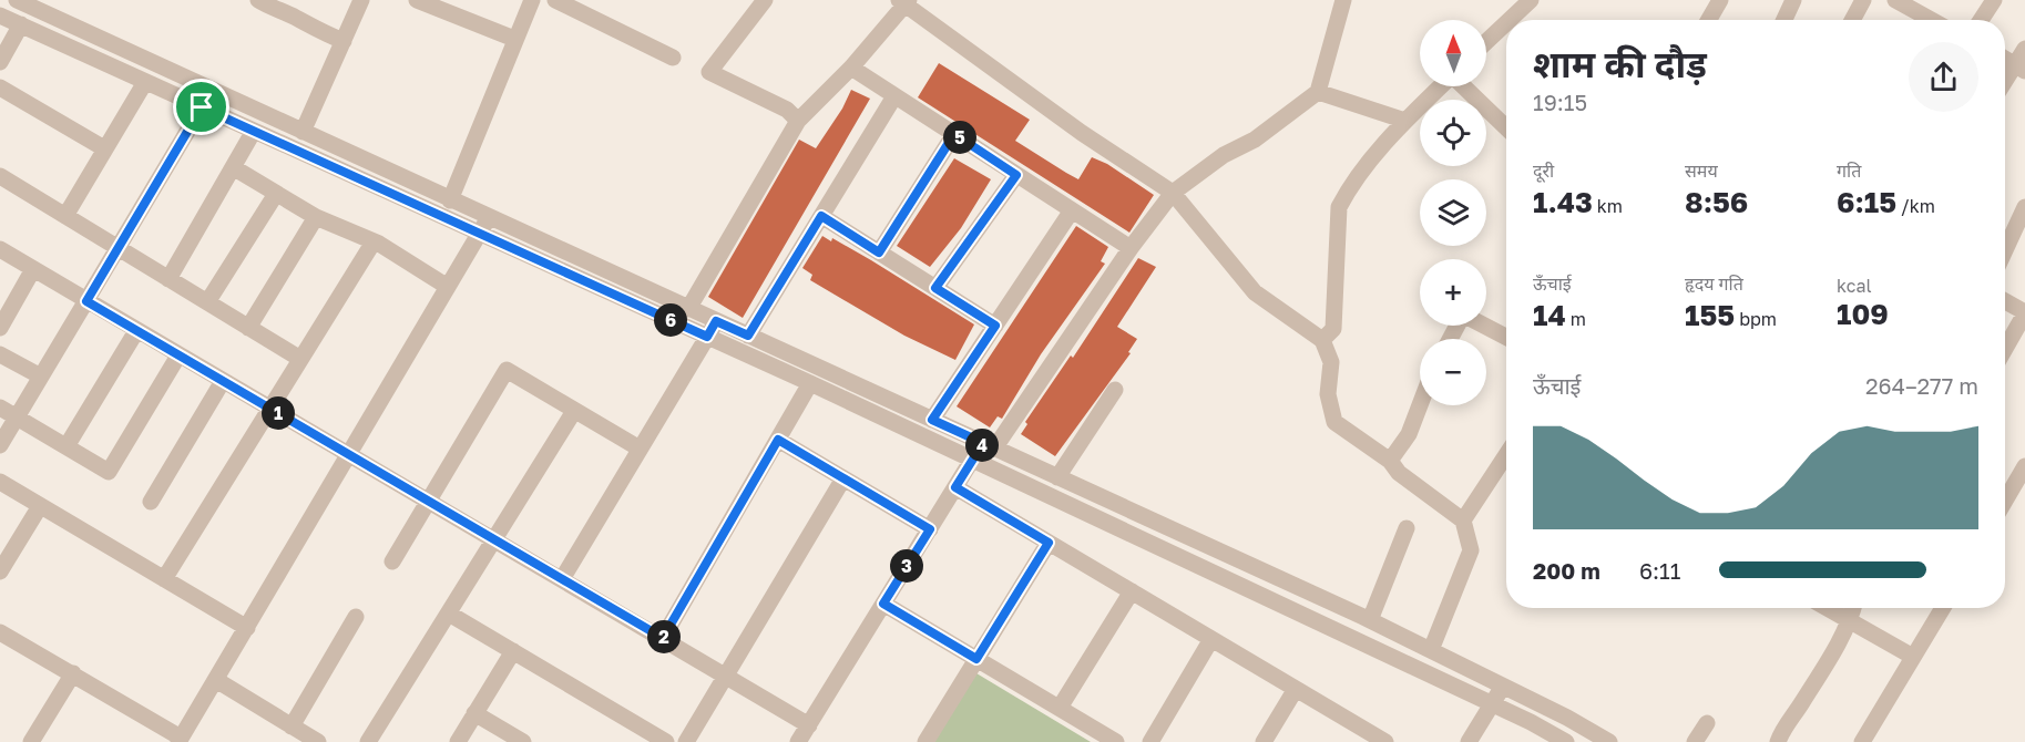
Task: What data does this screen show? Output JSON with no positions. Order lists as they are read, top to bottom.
{
  "north": "top",
  "page": {
    "map_buttons": ["+", "−"],
    "heading": ["शाम की दौड़", "19:15"],
    "pins": [
      "5",
      "6",
      "1",
      "4",
      "3",
      "2"
    ],
    "stats": [
      ["दूरी", "1.43 km"],
      ["समय", "8:56"],
      ["गति", "6:15 /km"],
      ["ऊँचाई", "14 m"],
      ["हृदय गति", "155 bpm"],
      ["kcal", "109"]
    ],
    "chart": ["ऊँचाई", "264–277 m"],
    "list": [
      {
        "name": "200 m",
        "note": "6:11"
      }
    ]
  }
}
